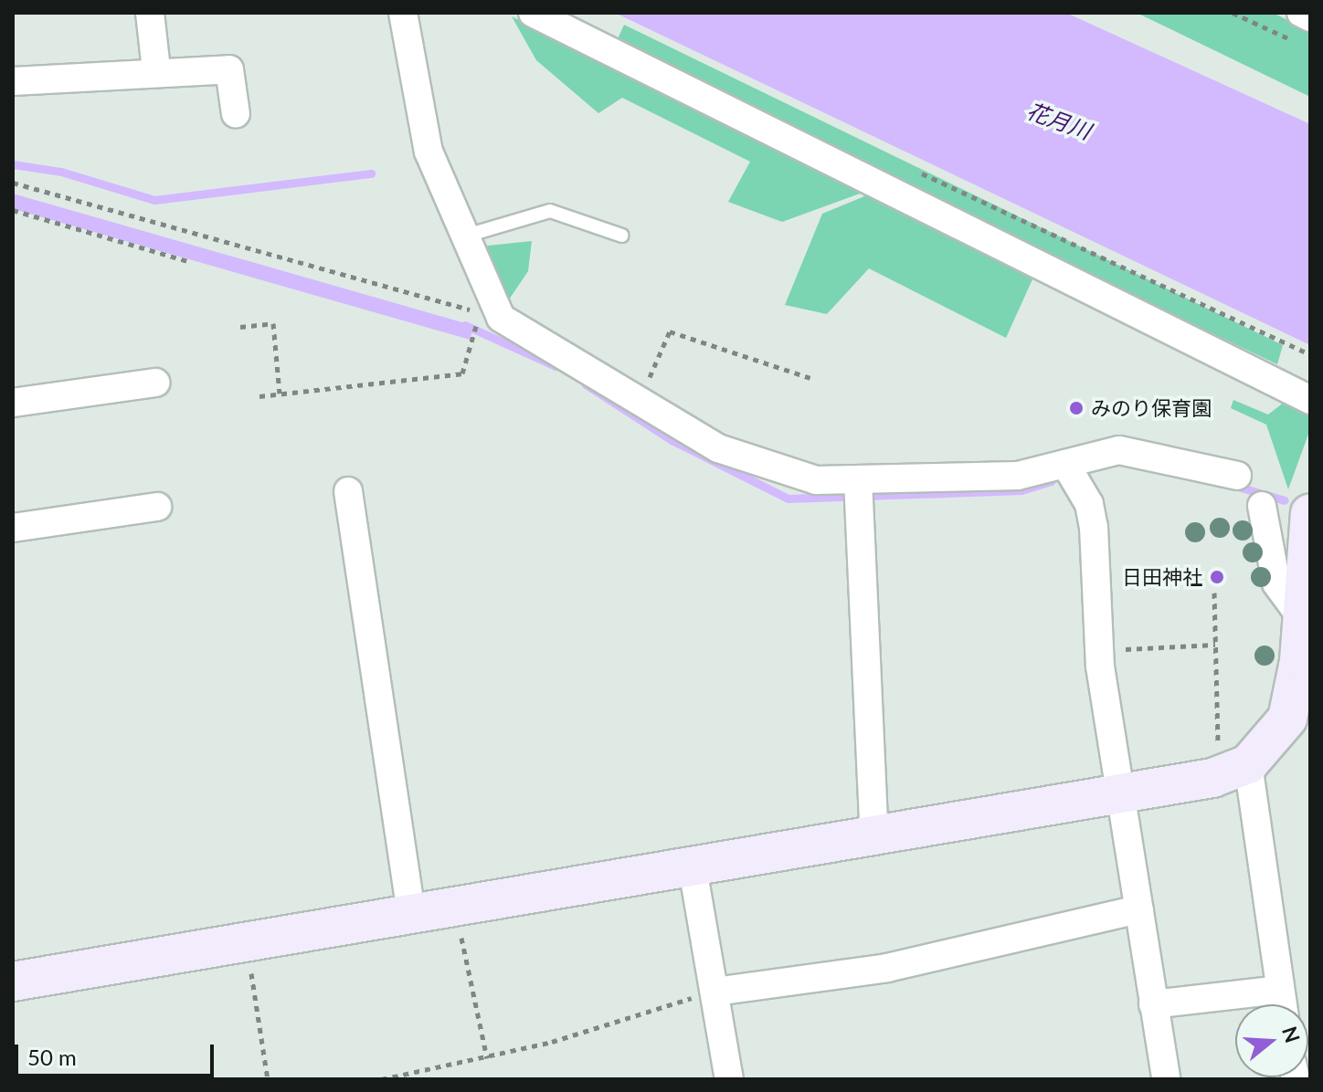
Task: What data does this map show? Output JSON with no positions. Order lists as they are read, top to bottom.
{
  "water": ["花月川"],
  "places": ["みのり保育園", "日田神社"],
  "scale_bar": "50 m",
  "north": "right"
}
